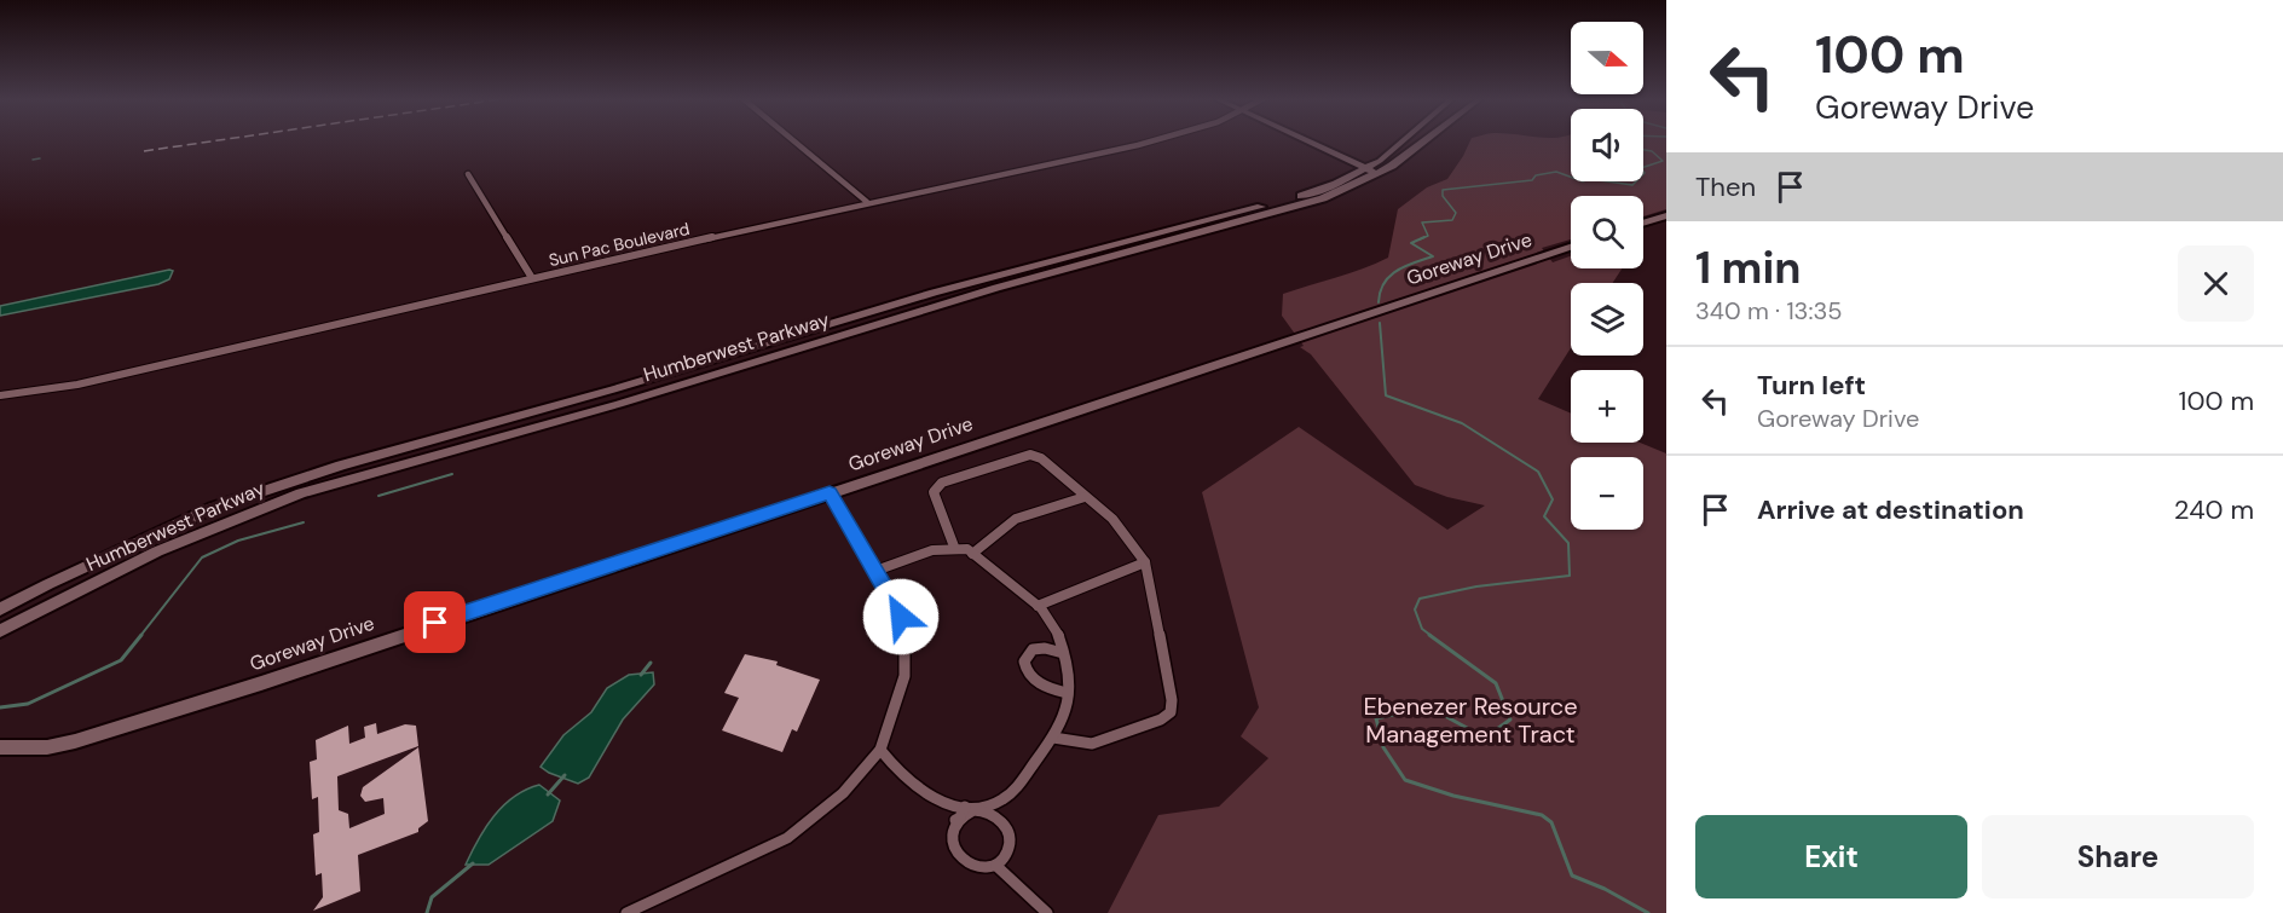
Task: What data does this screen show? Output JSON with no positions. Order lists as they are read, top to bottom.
{
  "streets": {
    "main road": ["Goreway Drive", "Humberwest Parkway"],
    "street": ["Sun Pac Boulevard"]
  },
  "parks": ["Ebenezer Resource Management Tract"],
  "north": "right",
  "page": {
    "turn": ["100 m", "Goreway Drive"],
    "map_buttons": ["+", "−"],
    "then": "Then",
    "heading": ["1 min", "340 m · 13:35"],
    "list": [
      {
        "name": "Turn left",
        "note": "Goreway Drive",
        "value": "100 m"
      },
      {
        "name": "Arrive at destination",
        "value": "240 m"
      }
    ],
    "buttons": ["Exit", "Share"]
  }
}
